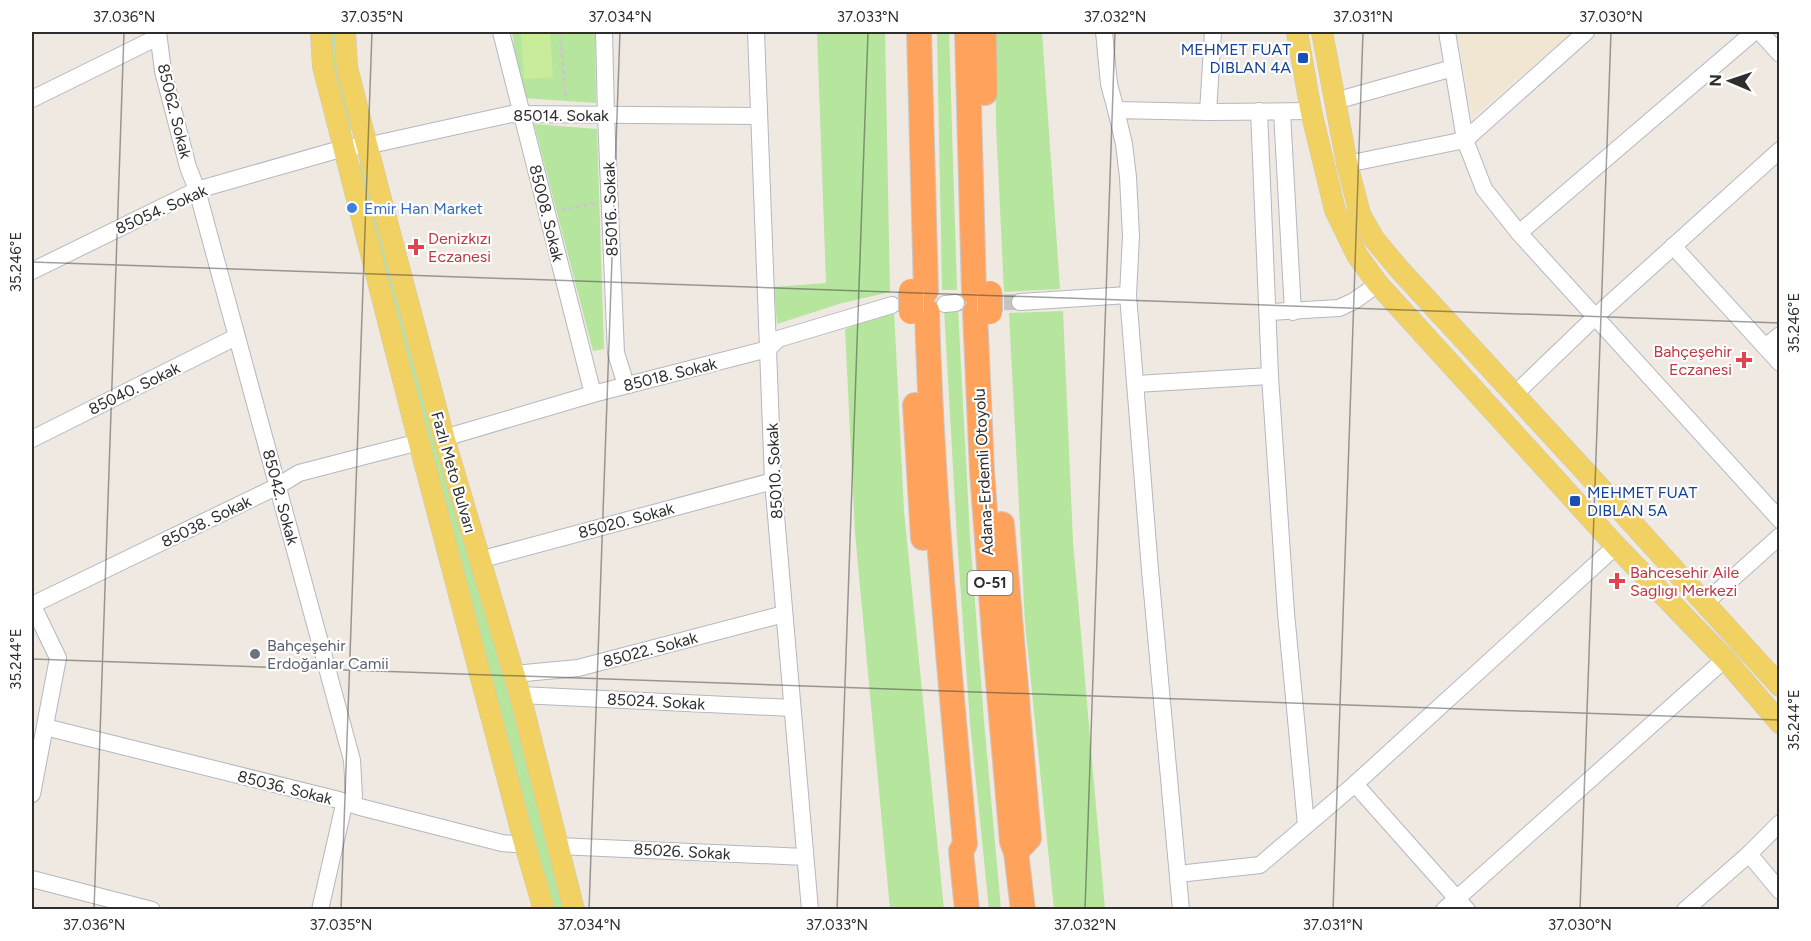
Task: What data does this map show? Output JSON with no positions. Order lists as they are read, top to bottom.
{
  "streets": {
    "highway": ["O-51"],
    "main road": ["Fazlı Meto Bulvarı"],
    "street": [
      "85062. Sokak",
      "85014. Sokak",
      "85054. Sokak",
      "85016. Sokak",
      "85008. Sokak",
      "85018. Sokak",
      "85040. Sokak",
      "85010. Sokak",
      "85042. Sokak",
      "85020. Sokak",
      "85038. Sokak",
      "85022. Sokak",
      "85024. Sokak",
      "85036. Sokak",
      "85026. Sokak"
    ]
  },
  "crossings": [
    ["85062. Sokak", "85054. Sokak"],
    ["85062. Sokak", "85042. Sokak"],
    ["85014. Sokak", "85054. Sokak"],
    ["85014. Sokak", "85016. Sokak"],
    ["85014. Sokak", "85008. Sokak"],
    ["85014. Sokak", "85010. Sokak"],
    ["85014. Sokak", "Fazlı Meto Bulvarı"],
    ["85054. Sokak", "Fazlı Meto Bulvarı"],
    ["85054. Sokak", "85042. Sokak"],
    ["85016. Sokak", "85018. Sokak"],
    ["85008. Sokak", "85018. Sokak"],
    ["85018. Sokak", "85010. Sokak"],
    ["85018. Sokak", "Fazlı Meto Bulvarı"],
    ["85018. Sokak", "O-51"],
    ["85040. Sokak", "85042. Sokak"],
    ["85010. Sokak", "85020. Sokak"],
    ["85010. Sokak", "85022. Sokak"],
    ["85010. Sokak", "85024. Sokak"],
    ["85010. Sokak", "85026. Sokak"],
    ["Fazlı Meto Bulvarı", "85020. Sokak"],
    ["Fazlı Meto Bulvarı", "85038. Sokak"],
    ["Fazlı Meto Bulvarı", "85022. Sokak"],
    ["Fazlı Meto Bulvarı", "85024. Sokak"],
    ["Fazlı Meto Bulvarı", "85036. Sokak"],
    ["Fazlı Meto Bulvarı", "85026. Sokak"],
    ["85042. Sokak", "85038. Sokak"],
    ["85042. Sokak", "85036. Sokak"],
    ["85022. Sokak", "85024. Sokak"]
  ],
  "places": {
    "transit": ["MEHMET FUAT DIBLAN 4A", "MEHMET FUAT DIBLAN 5A"],
    "other": ["Emir Han Market", "Bahçeşehir Erdoğanlar Camii"],
    "health": ["Denizkızı Eczanesi", "Bahçeşehir Eczanesi", "Bahcesehir Aile Saglıgı Merkezi"]
  },
  "north": "left",
  "coordinates": [
    "37.036°N",
    "37.035°N",
    "37.034°N",
    "37.033°N",
    "37.032°N",
    "37.031°N",
    "37.030°N",
    "35.246°E",
    "35.244°E"
  ]
}
